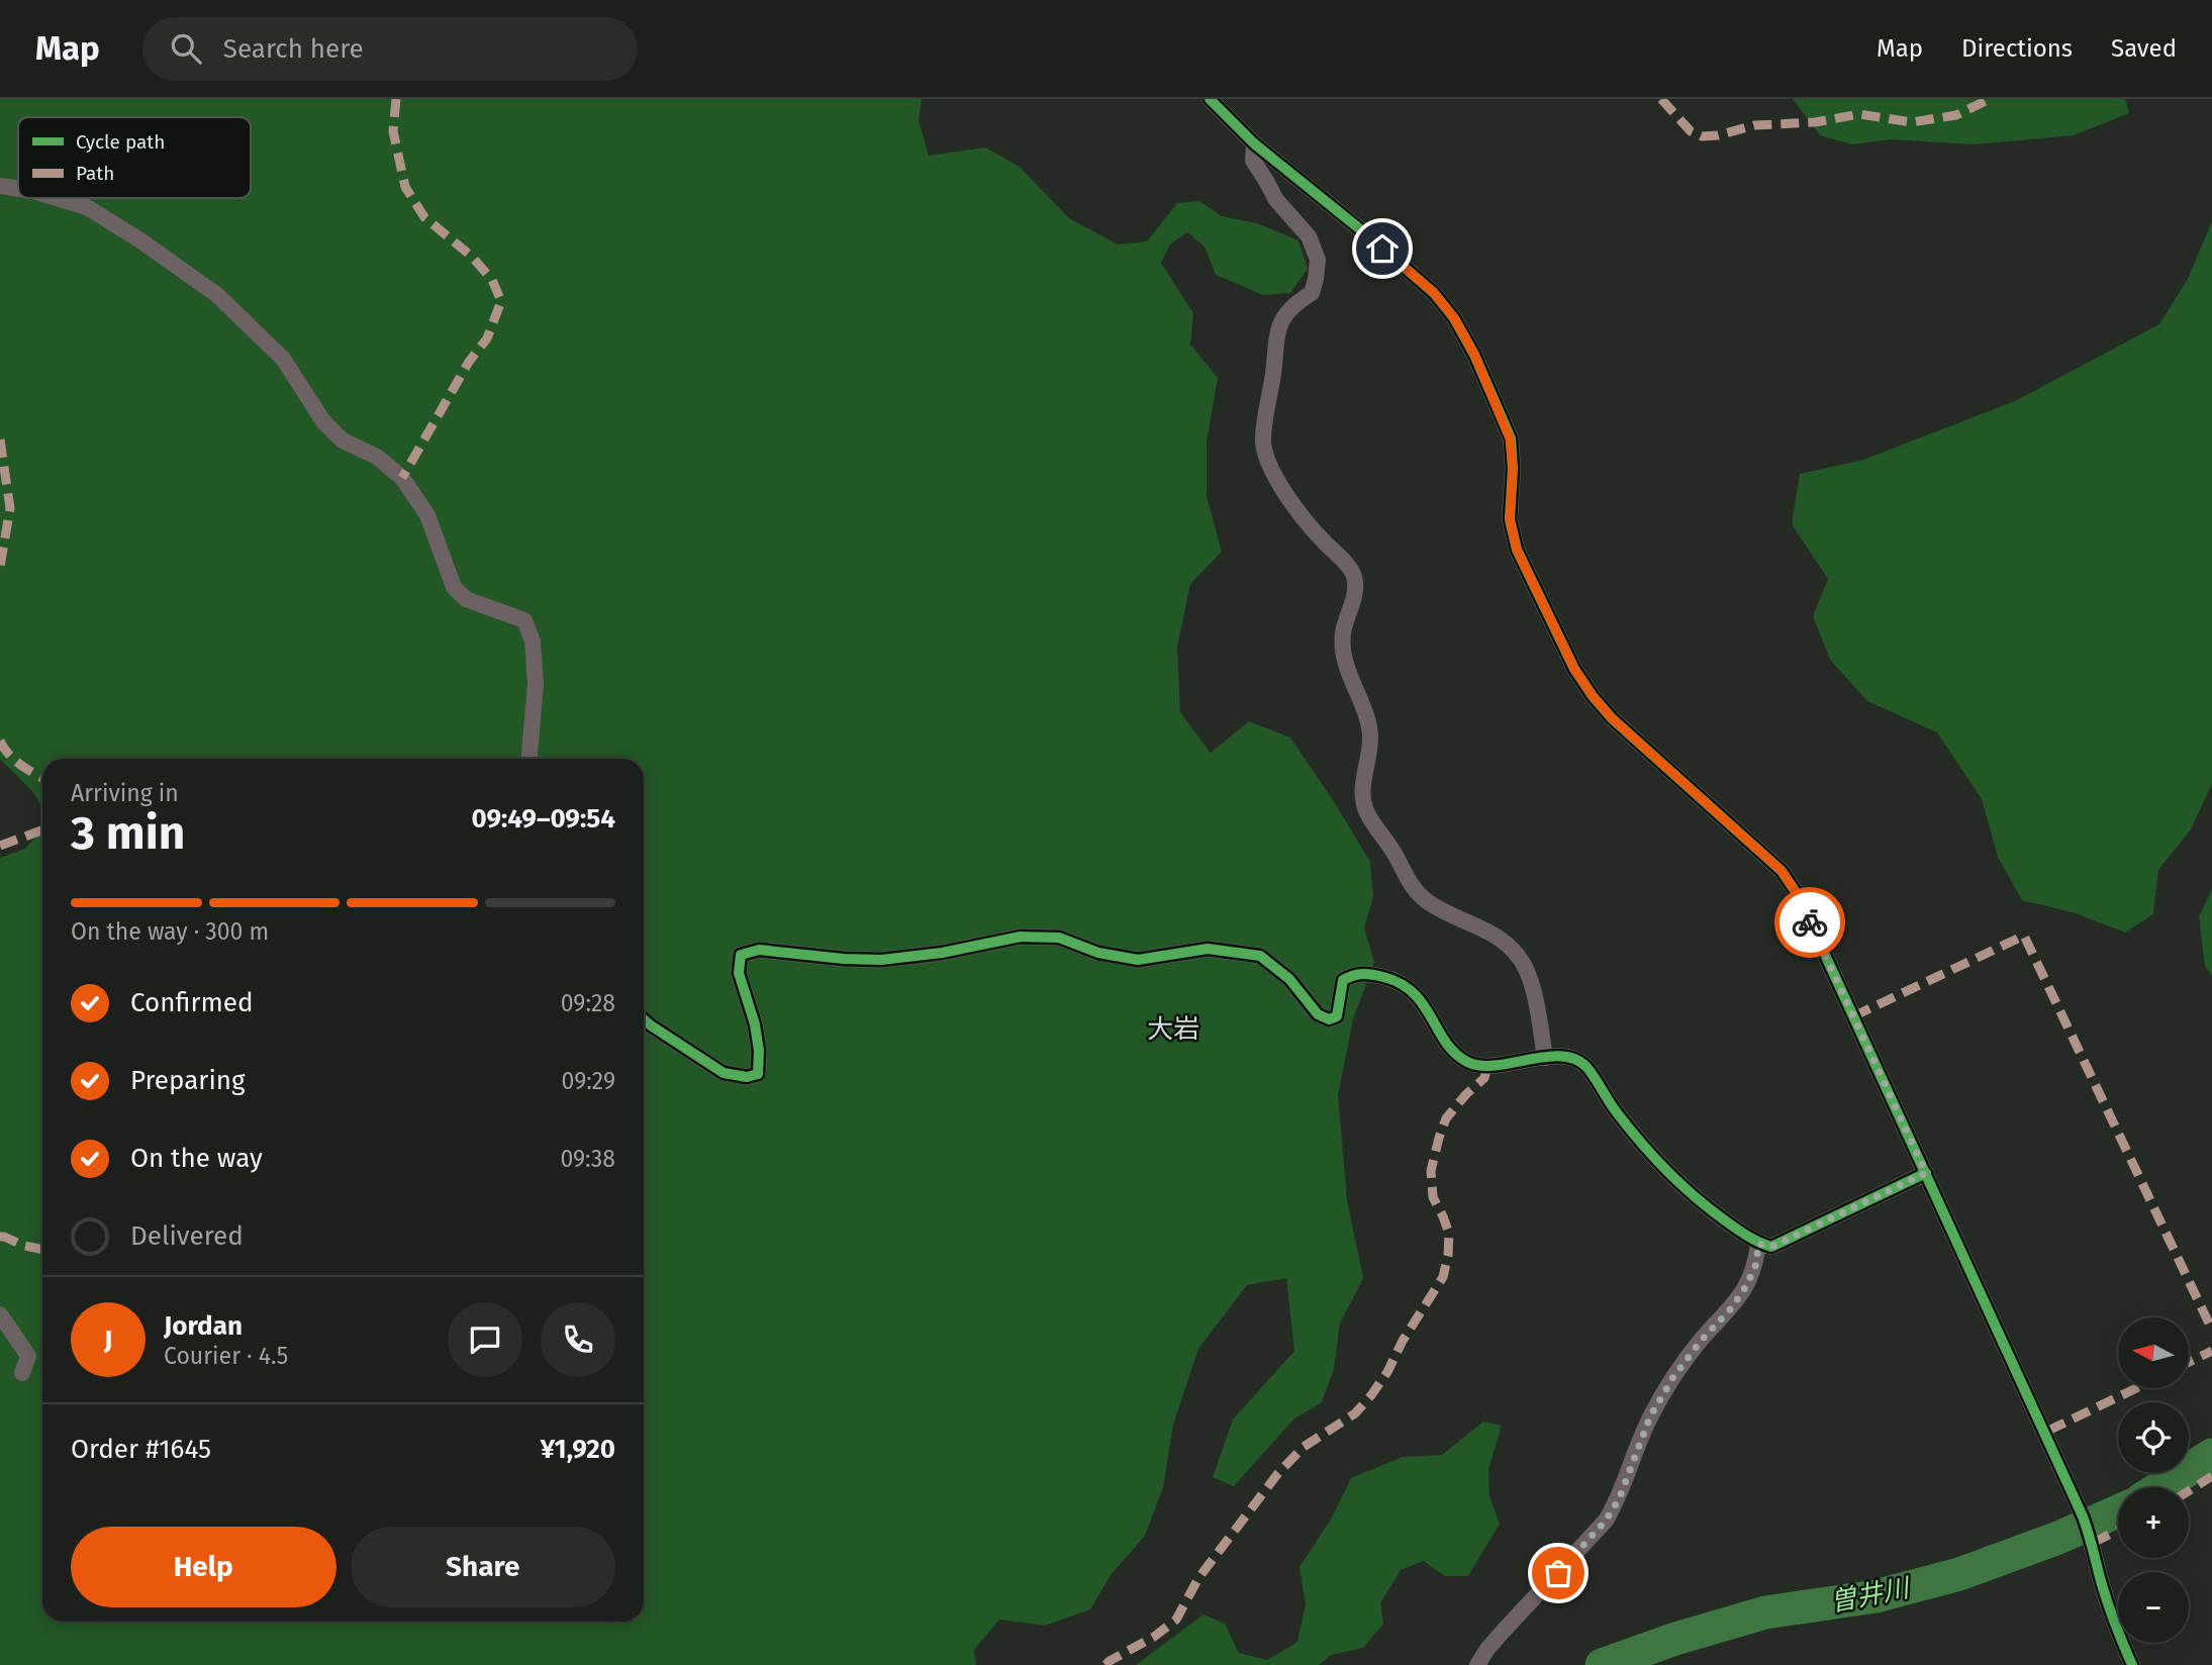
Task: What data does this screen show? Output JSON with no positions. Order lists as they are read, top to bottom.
{
  "districts": ["大岩"],
  "water": ["曽井川"],
  "legend": ["Cycle path", "Path"],
  "north": "left",
  "page": {
    "header": "Map",
    "search": "Search here",
    "nav": ["Map", "Directions", "Saved"],
    "heading": ["3 min", "Arriving in", "09:49–09:54"],
    "panel": [
      "Jordan",
      "Courier · 4.5",
      "Order #1645",
      "¥1,920"
    ],
    "bar": "On the way · 300 m",
    "list": [
      ["Confirmed", "09:28"],
      ["Preparing", "09:29"],
      ["On the way", "09:38"],
      "Delivered"
    ],
    "round": "J",
    "map_buttons": ["+", "−"],
    "buttons": ["Help", "Share"]
  }
}
